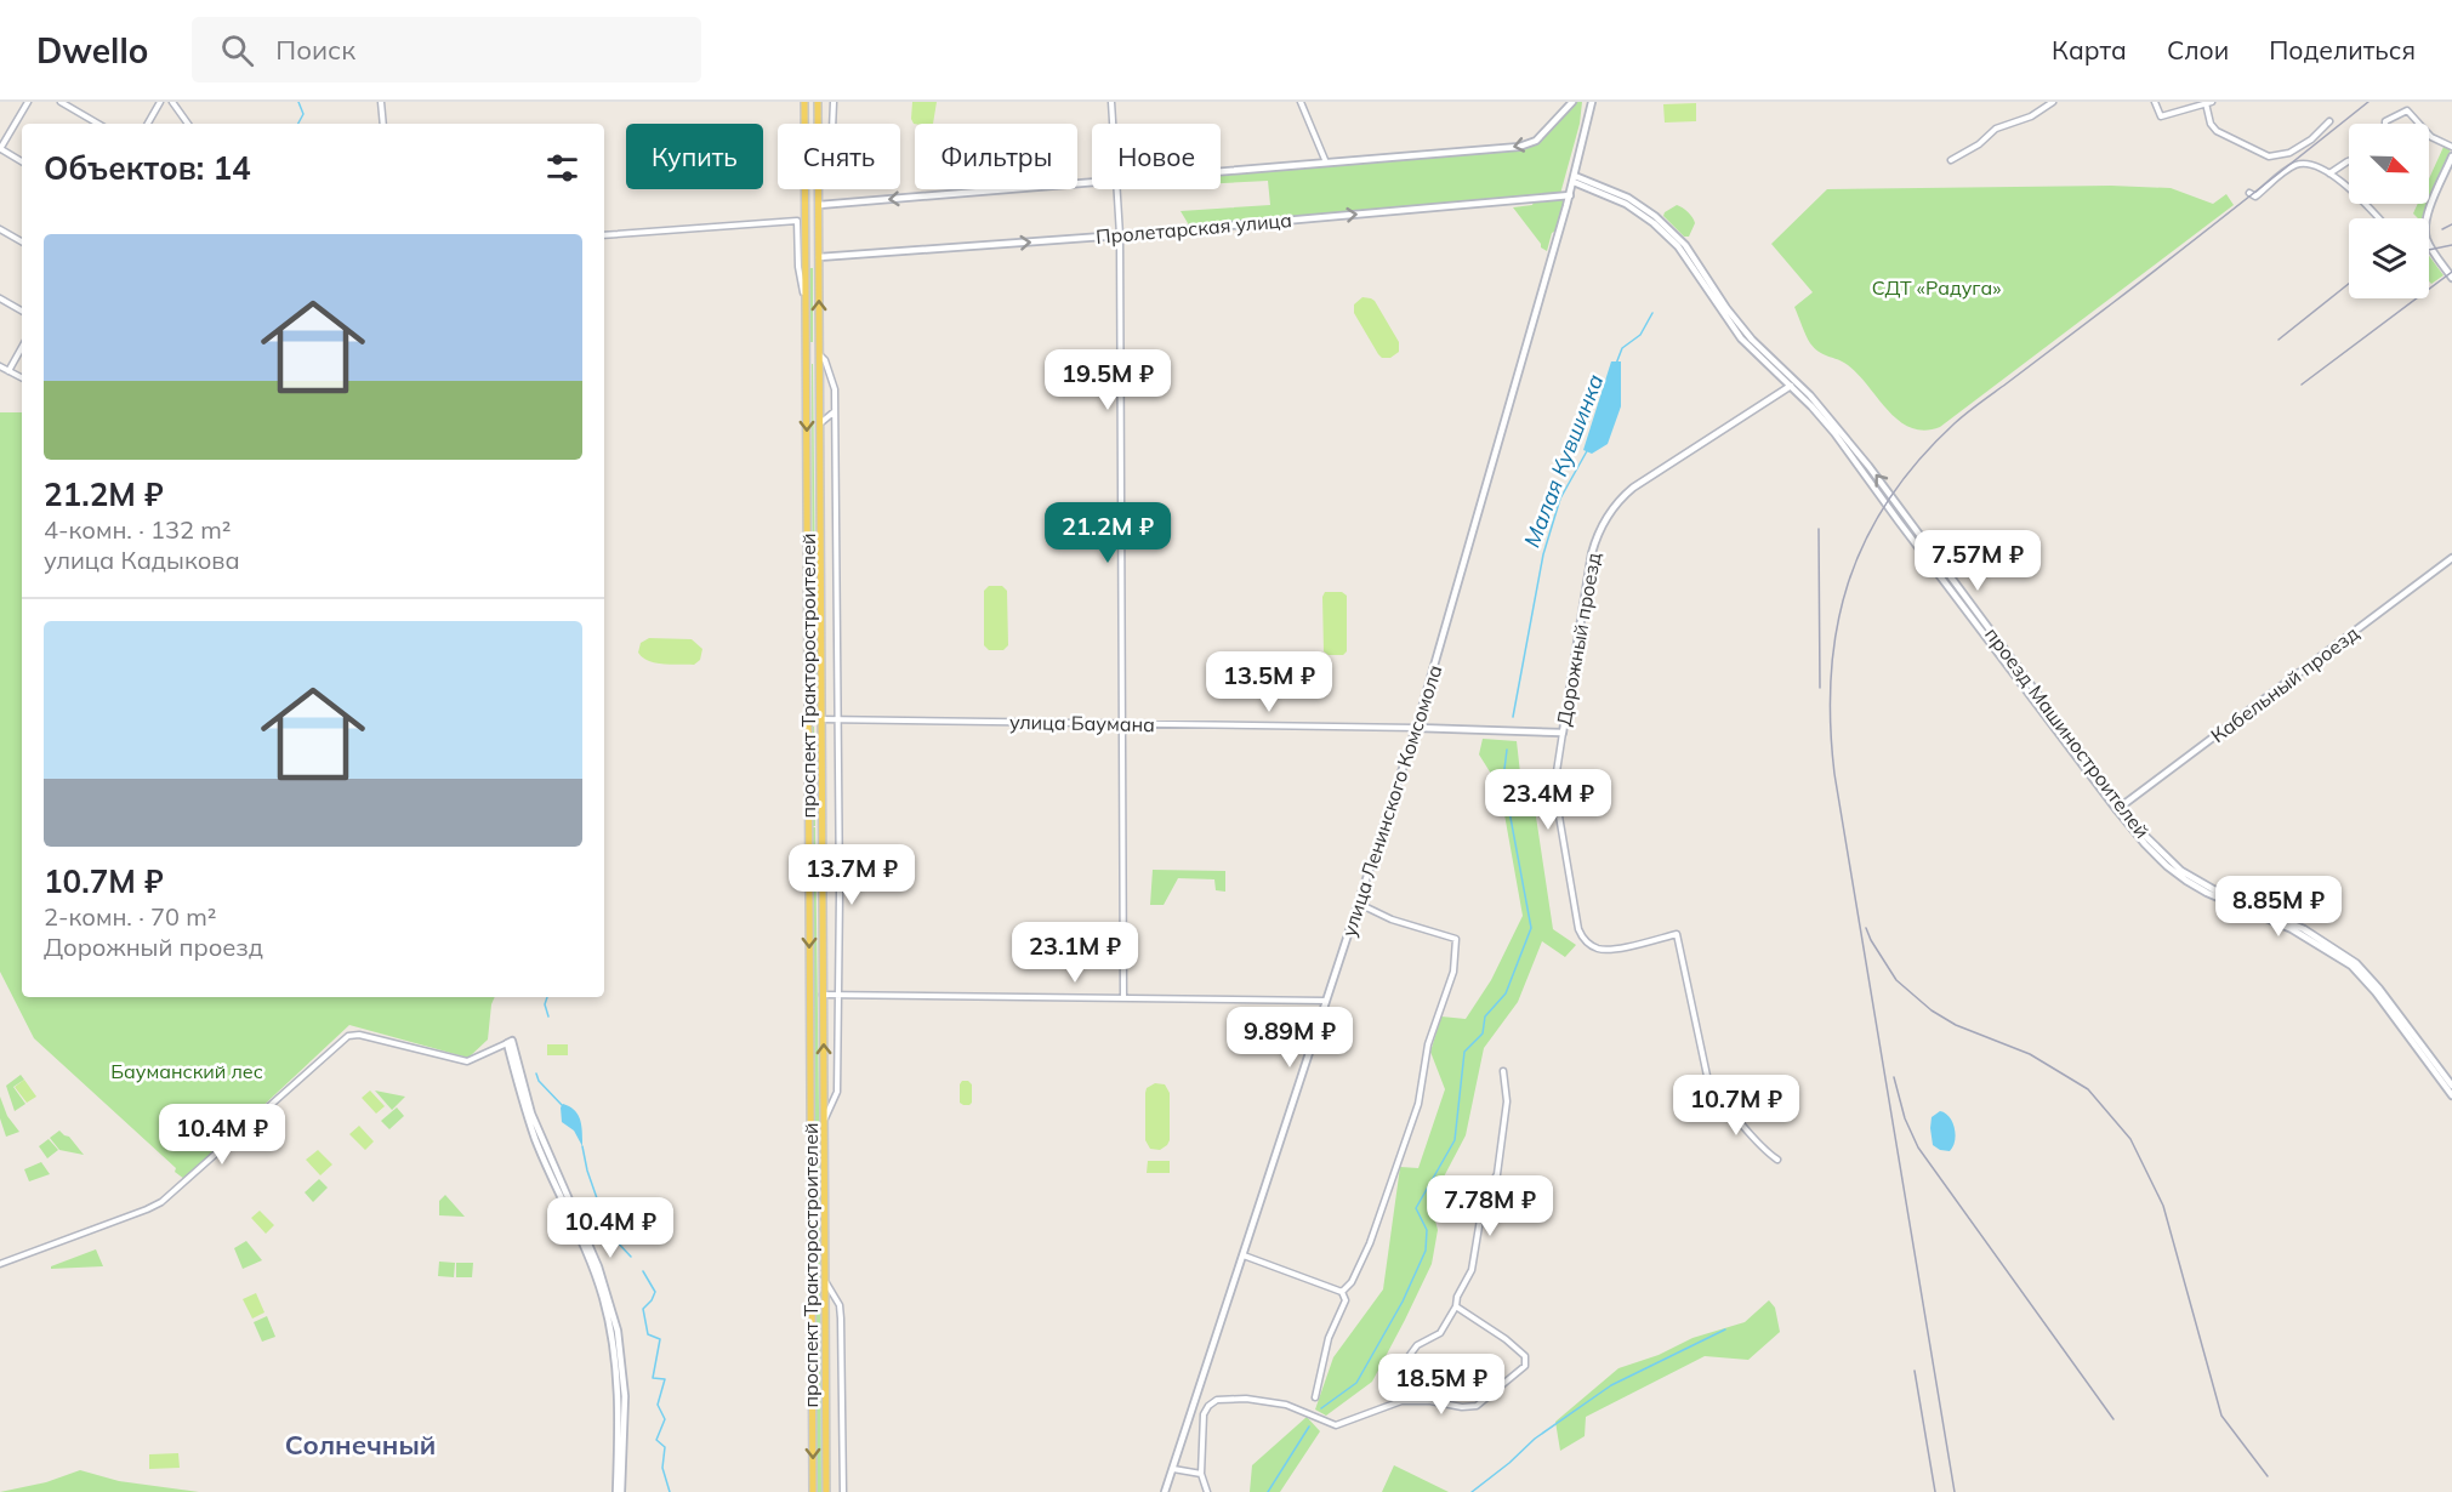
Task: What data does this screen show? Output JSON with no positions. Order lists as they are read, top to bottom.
{
  "streets": {
    "main road": ["проспект Тракторостроителей"],
    "street": [
      "Пролетарская улица",
      "Дорожный проезд",
      "Кабельный проезд",
      "улица Баумана",
      "проезд Машиностроителей",
      "улица Ленинского Комсомола"
    ]
  },
  "crossings": [
    ["Пролетарская улица", "проспект Тракторостроителей"],
    ["Пролетарская улица", "улица Ленинского Комсомола"],
    ["Дорожный проезд", "улица Баумана"],
    ["Дорожный проезд", "проезд Машиностроителей"],
    ["проспект Тракторостроителей", "улица Баумана"],
    ["Кабельный проезд", "проезд Машиностроителей"],
    ["улица Баумана", "улица Ленинского Комсомола"],
    ["проезд Машиностроителей", "улица Ленинского Комсомола"]
  ],
  "one_way": ["Пролетарская улица"],
  "districts": ["Солнечный"],
  "water": ["Малая Кувшинка"],
  "parks": ["СДТ «Радуга»", "Бауманский лес"],
  "north": "bottom right",
  "page": {
    "header": "Dwello",
    "search": "Поиск",
    "nav": ["Карта", "Слои", "Поделиться"],
    "chip": [
      "Купить",
      "Снять",
      "Фильтры",
      "Новое"
    ],
    "heading": "Объектов: 14",
    "list": [
      {
        "name": "21.2M ₽",
        "note": "4-комн. · 132 m² · улица Кадыкова"
      },
      {
        "name": "10.7M ₽",
        "note": "2-комн. · 70 m² · Дорожный проезд"
      }
    ],
    "price": [
      "19.5M ₽",
      "21.2M ₽",
      "7.57M ₽",
      "13.5M ₽",
      "23.4M ₽",
      "13.7M ₽",
      "8.85M ₽",
      "23.1M ₽",
      "9.89M ₽",
      "10.7M ₽",
      "10.4M ₽",
      "7.78M ₽",
      "10.4M ₽",
      "18.5M ₽"
    ]
  }
}
